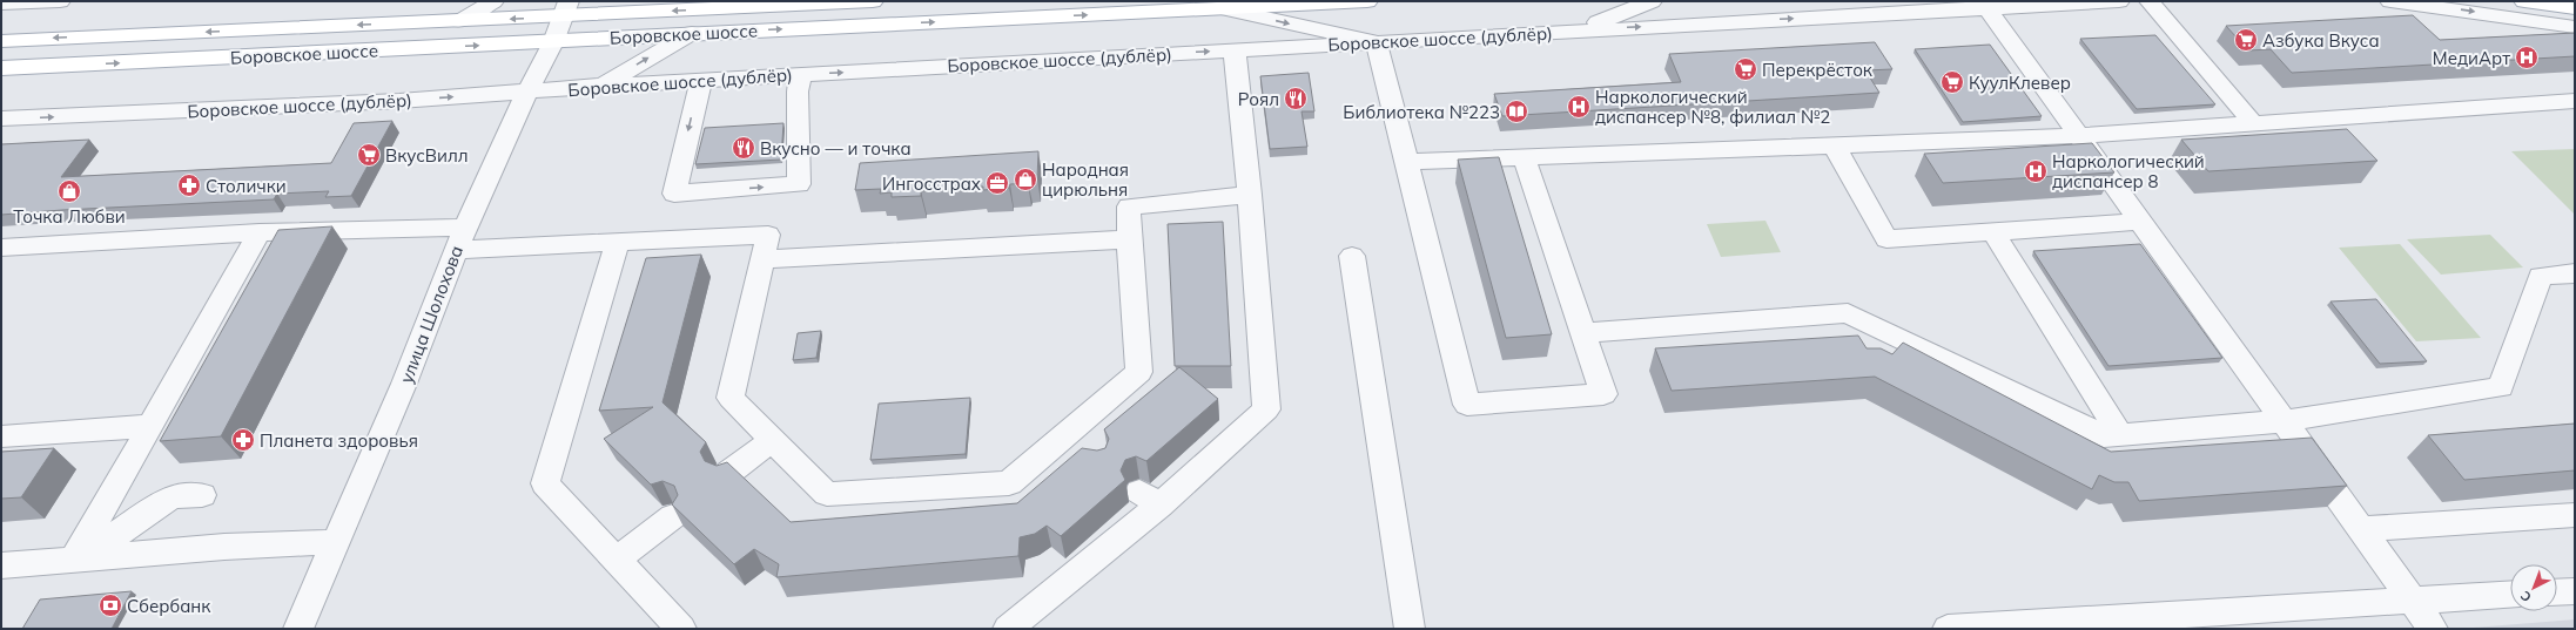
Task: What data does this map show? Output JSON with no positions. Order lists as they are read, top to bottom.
{
  "streets": {
    "main road": ["Боровское шоссе"],
    "street": ["Боровское шоссе (дублёр)", "улица Шолохова"]
  },
  "crossings": [
    ["Боровское шоссе", "улица Шолохова"],
    ["Боровское шоссе (дублёр)", "улица Шолохова"]
  ],
  "places": {
    "supermarket": [
      "Азбука Вкуса",
      "Перекрёсток",
      "КуулКлевер",
      "ВкусВилл"
    ],
    "hospital": ["МедиАрт", "Наркологический диспансер №8, филиал №2", "Наркологический диспансер 8"],
    "restaurant": ["Роял", "Вкусно — и точка"],
    "library": ["Библиотека №223"],
    "shop": ["Народная цирюльня", "Точка Любви"],
    "office": ["Ингосстрах"],
    "pharmacy": ["Столички", "Планета здоровья"],
    "bank": ["Сбербанк"]
  },
  "north": "bottom left"
}
